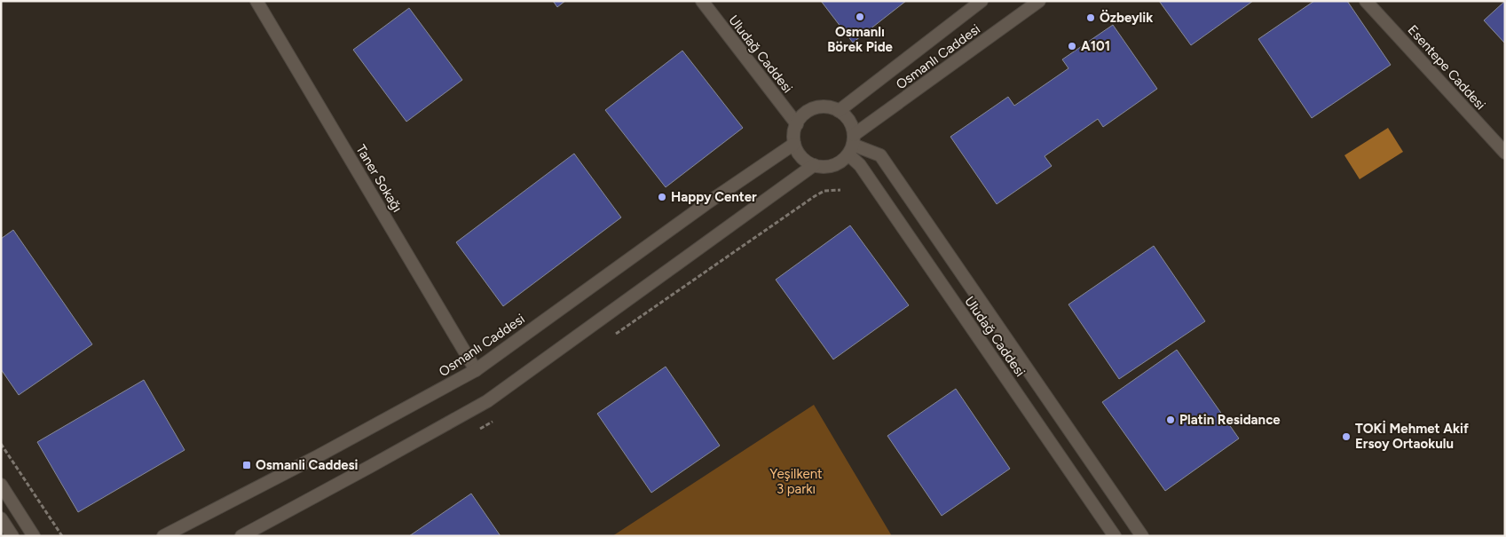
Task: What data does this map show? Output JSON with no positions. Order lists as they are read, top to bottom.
{
  "streets": {
    "main road": [
      "Uludağ Caddesi",
      "Osmanlı Caddesi",
      "Esentepe Caddesi",
      "Taner Sokağı"
    ]
  },
  "crossings": [
    ["Uludağ Caddesi", "Osmanlı Caddesi"],
    ["Osmanlı Caddesi", "Taner Sokağı"]
  ],
  "parks": ["Yeşilkent 3 parkı"],
  "places": {
    "other": [
      "Osmanlı Börek Pide",
      "Özbeylik",
      "A101",
      "Happy Center",
      "Platin Residance",
      "TOKİ Mehmet Akif Ersoy Ortaokulu"
    ],
    "transit": ["Osmanli Caddesi"]
  }
}
